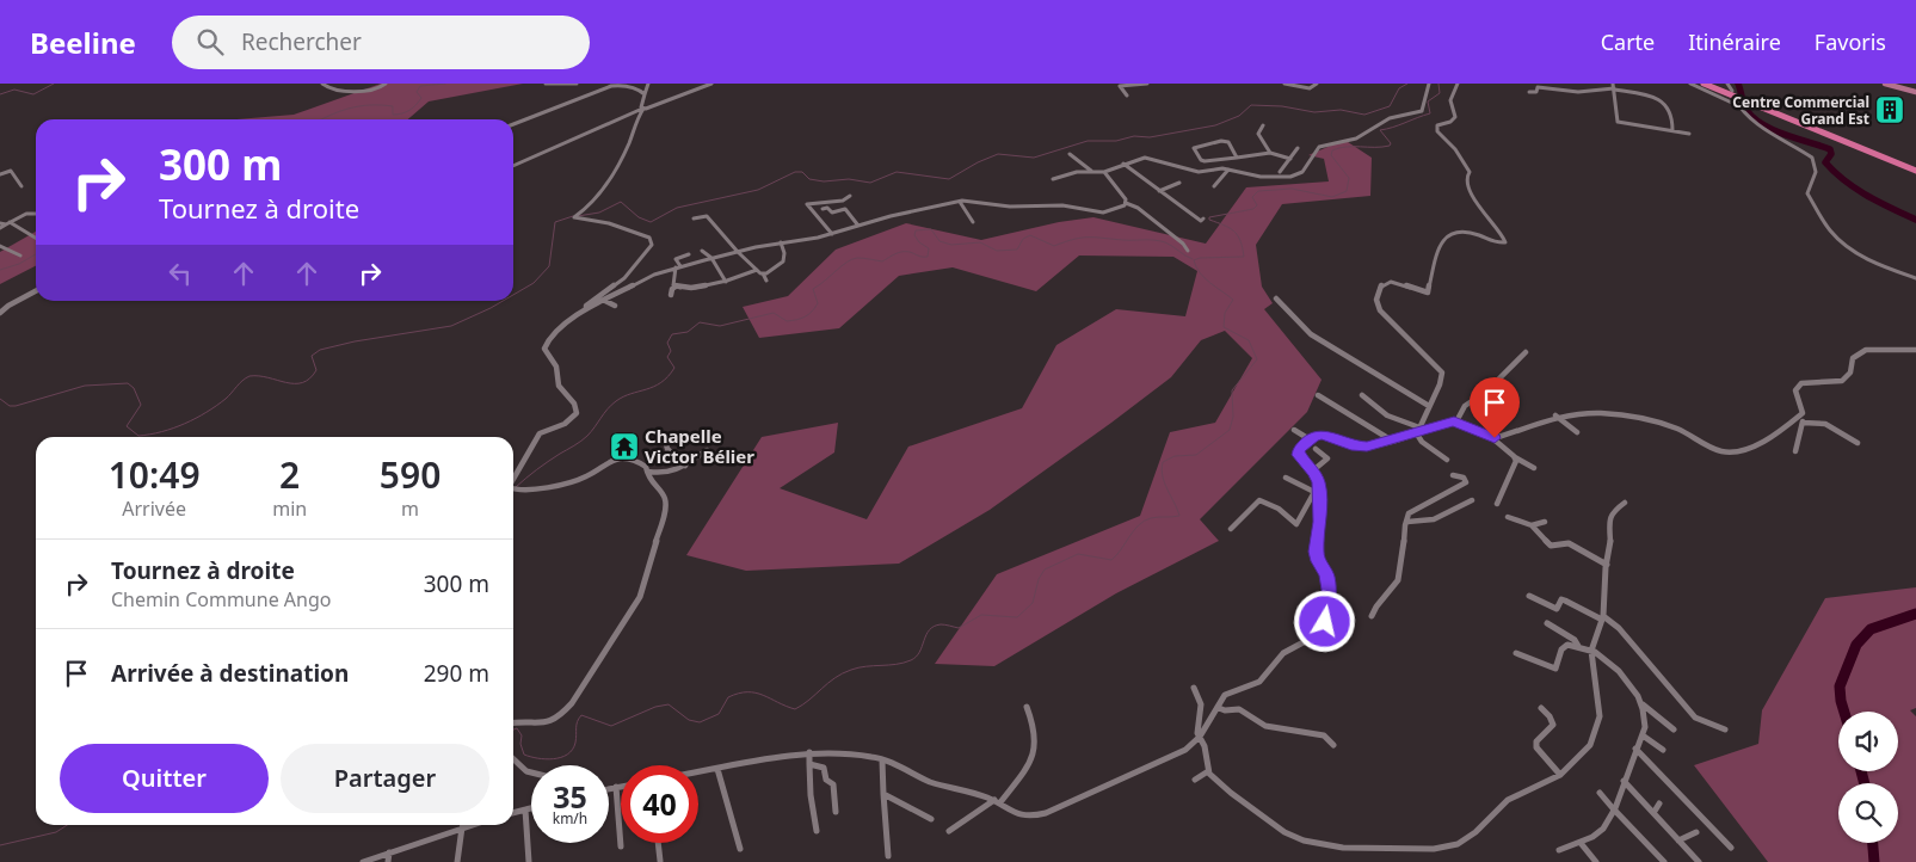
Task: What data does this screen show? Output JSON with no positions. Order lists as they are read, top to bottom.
{
  "places": {
    "building": ["Centre Commercial Grand Est"],
    "temple": ["Chapelle Victor Bélier"]
  },
  "page": {
    "header": "Beeline",
    "search": "Rechercher",
    "nav": ["Carte", "Itinéraire", "Favoris"],
    "turn": ["300 m", "Tournez à droite"],
    "eta": [
      "10:49",
      "Arrivée",
      "2",
      "min",
      "590",
      "m"
    ],
    "list": [
      {
        "name": "Tournez à droite",
        "note": "Chemin Commune Ango",
        "value": "300 m"
      },
      {
        "name": "Arrivée à destination",
        "value": "290 m"
      }
    ],
    "buttons": ["Quitter", "Partager"],
    "speed": "35 km/h",
    "limit": "40"
  }
}
